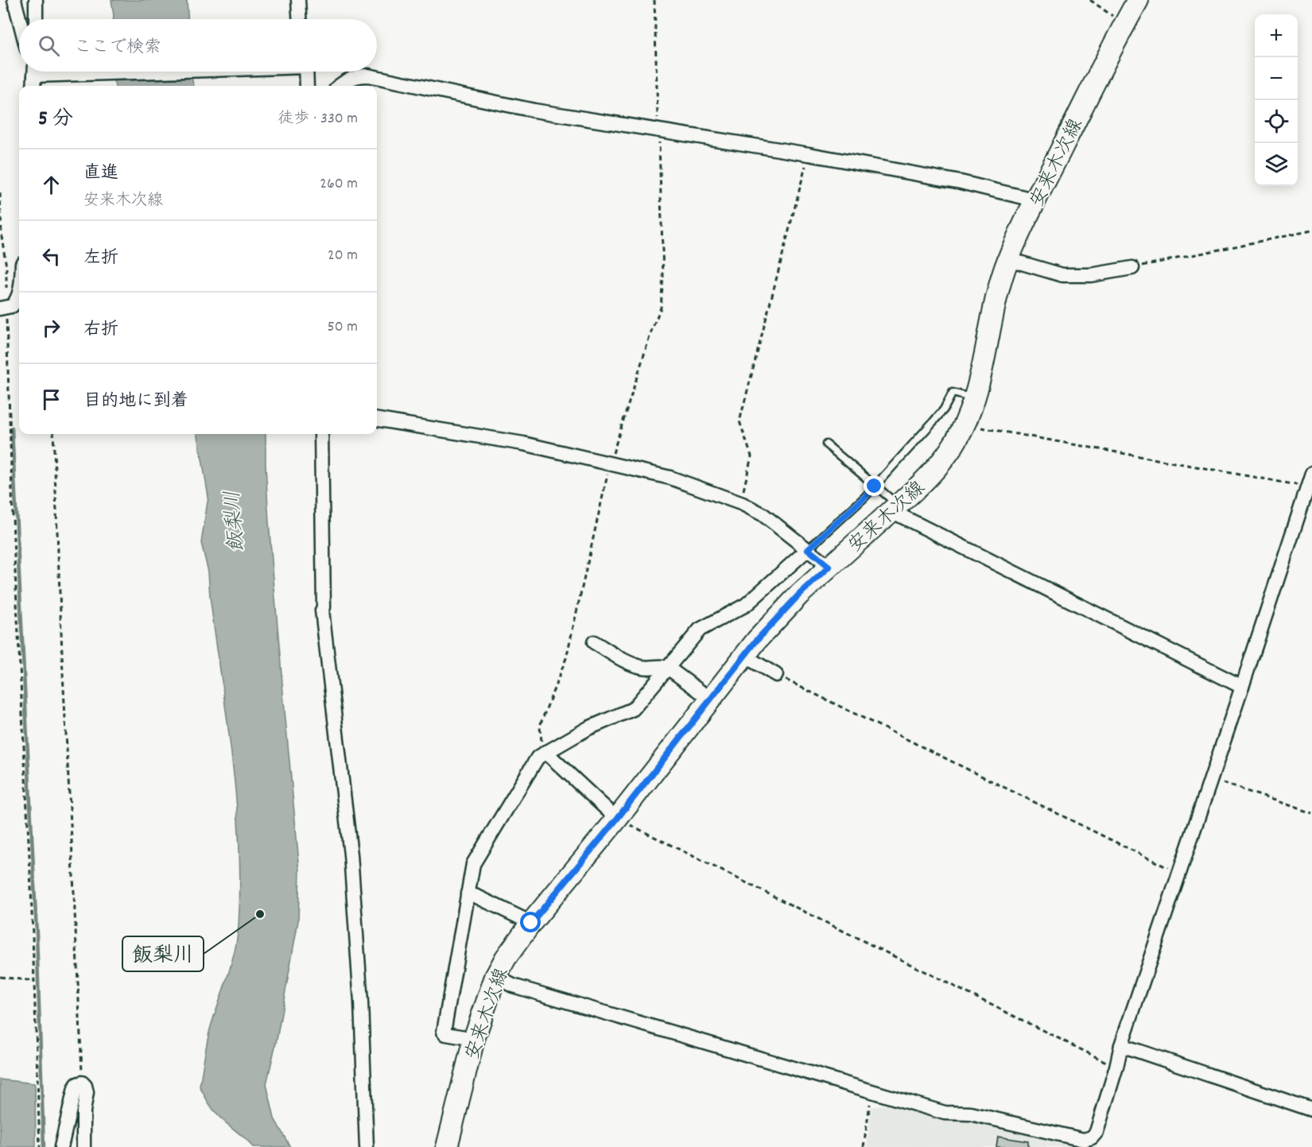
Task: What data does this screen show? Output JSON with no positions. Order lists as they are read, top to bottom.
{
  "streets": {
    "main road": ["安来木次線"]
  },
  "water": ["飯梨川"],
  "places": ["飯梨川"],
  "page": {
    "map_buttons": ["+", "−"],
    "search": "ここで検索",
    "heading": ["5 分", "徒歩 · 330 m"],
    "list": [
      ["直進", "安来木次線", "260 m"],
      ["左折", "20 m"],
      ["右折", "50 m"],
      "目的地に到着"
    ]
  }
}
